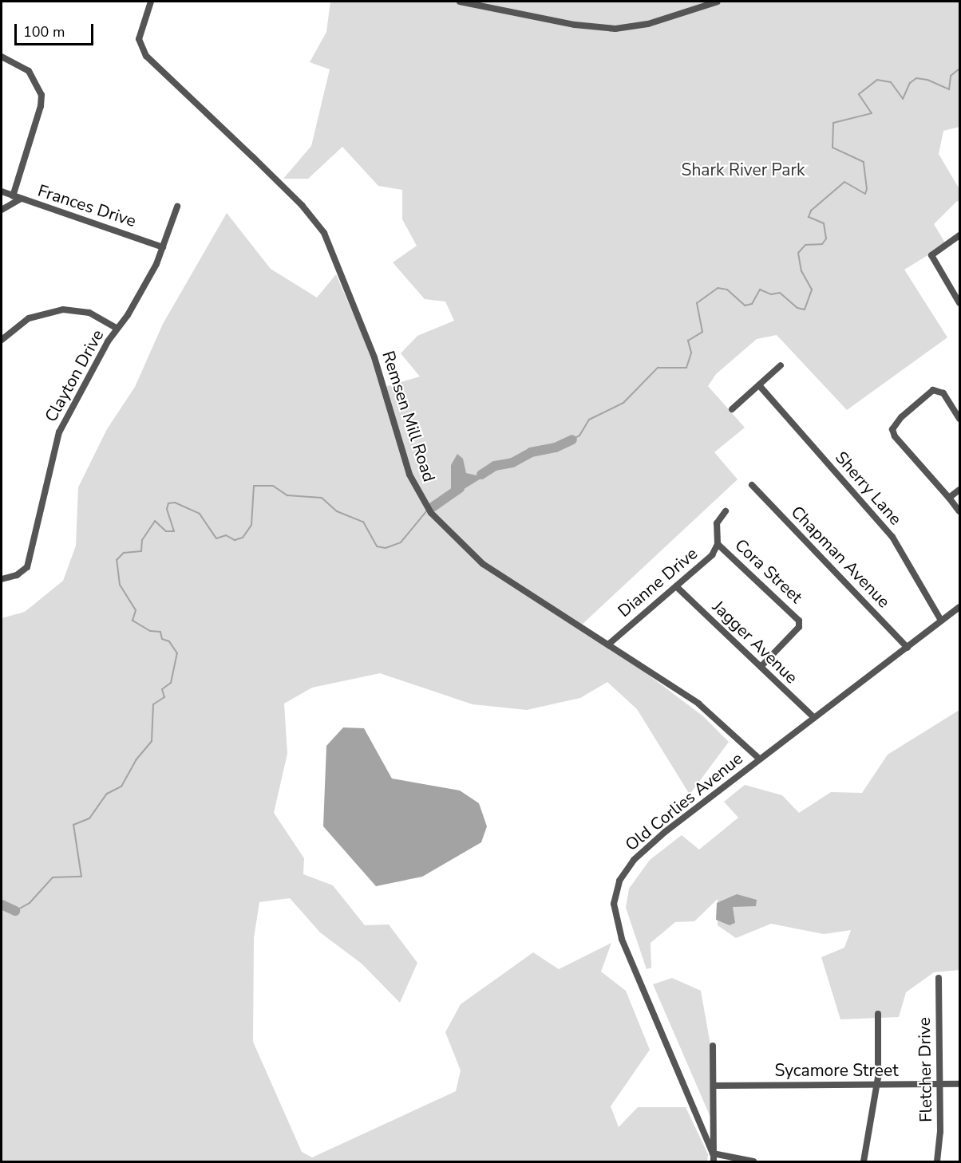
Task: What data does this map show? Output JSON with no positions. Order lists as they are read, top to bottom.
{
  "streets": {
    "street": [
      "Frances Drive",
      "Clayton Drive",
      "Remsen Mill Road",
      "Sherry Lane",
      "Chapman Avenue",
      "Cora Street",
      "Dianne Drive",
      "Jagger Avenue",
      "Old Corlies Avenue",
      "Fletcher Drive",
      "Sycamore Street"
    ]
  },
  "crossings": [
    ["Frances Drive", "Clayton Drive"],
    ["Remsen Mill Road", "Dianne Drive"],
    ["Remsen Mill Road", "Old Corlies Avenue"],
    ["Sherry Lane", "Old Corlies Avenue"],
    ["Chapman Avenue", "Old Corlies Avenue"],
    ["Cora Street", "Dianne Drive"],
    ["Cora Street", "Jagger Avenue"],
    ["Dianne Drive", "Jagger Avenue"],
    ["Jagger Avenue", "Old Corlies Avenue"],
    ["Old Corlies Avenue", "Sycamore Street"],
    ["Fletcher Drive", "Sycamore Street"]
  ],
  "parks": ["Shark River Park"],
  "scale_bar": "100 m"
}
